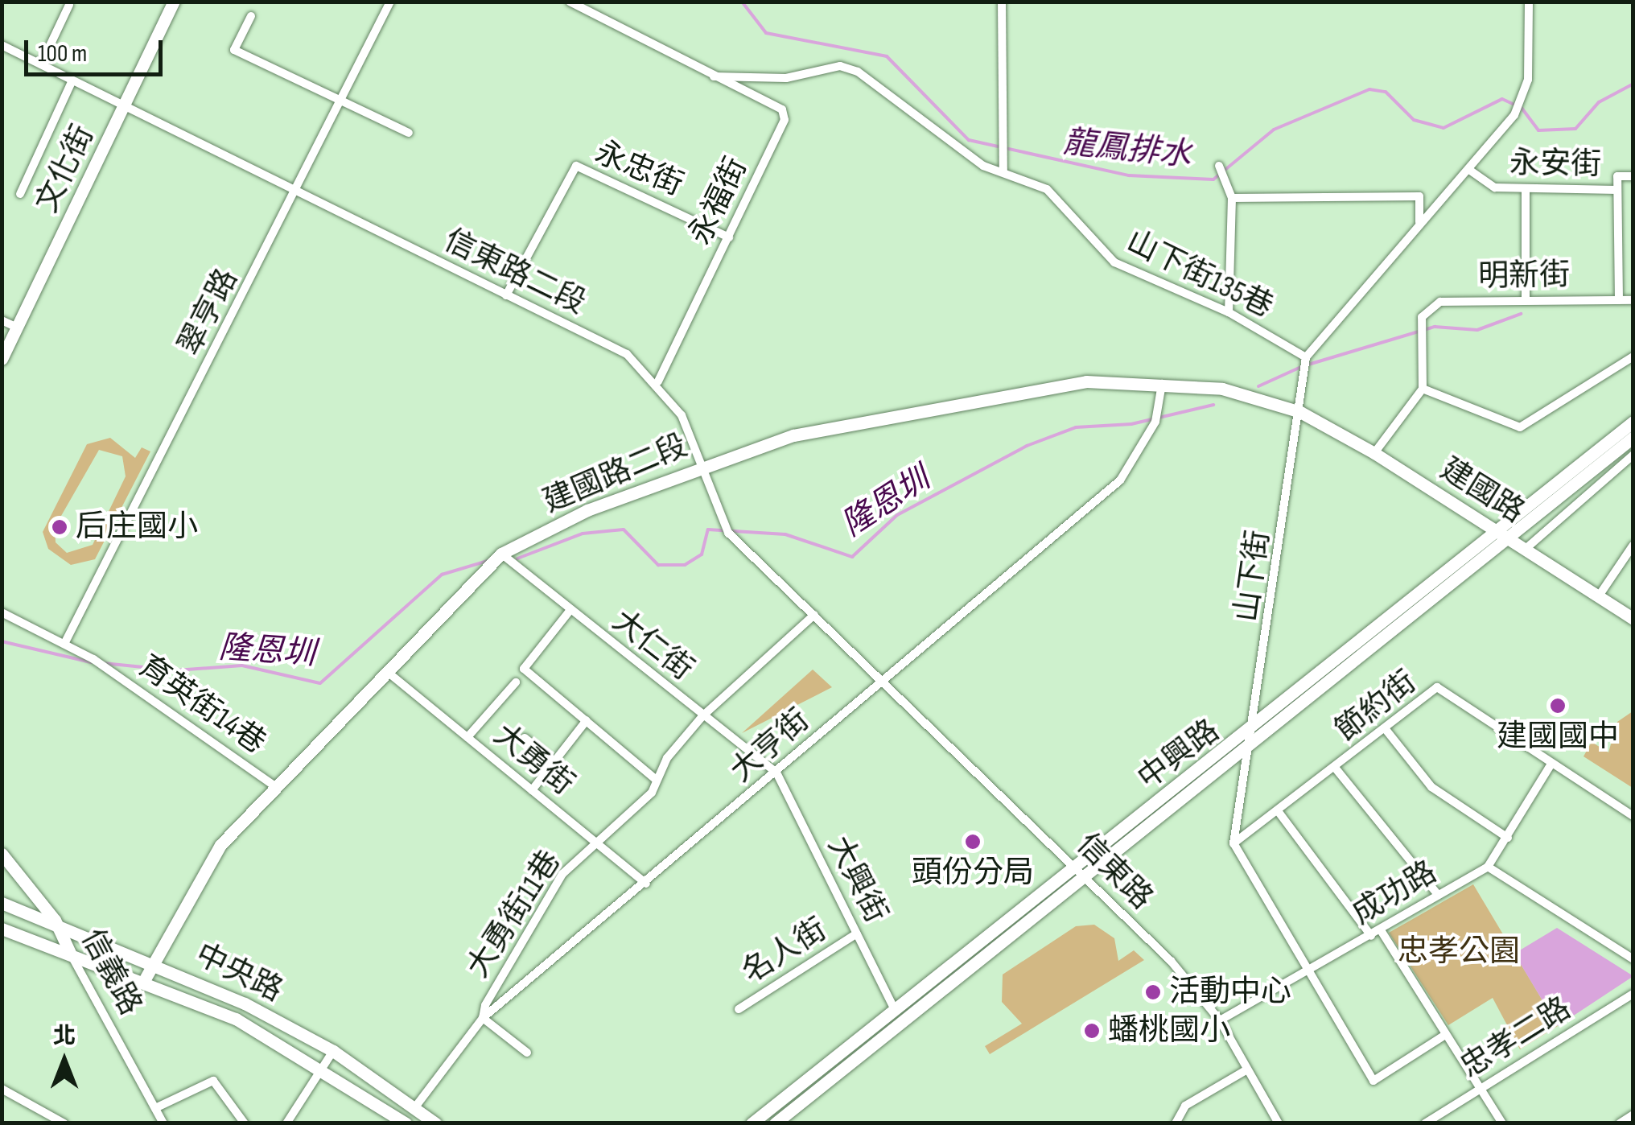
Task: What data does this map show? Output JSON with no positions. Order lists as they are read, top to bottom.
{
  "streets": {
    "street": [
      "永安街",
      "文化街",
      "永忠街",
      "永福街",
      "信東路二段",
      "山下街135巷",
      "明新街",
      "翠亨路",
      "建國路二段",
      "建國路",
      "山下街",
      "大仁街",
      "育英街14巷",
      "節約街",
      "大亨街",
      "中興路",
      "大勇街",
      "信東路",
      "大興街",
      "成功路",
      "大勇街11巷",
      "名人街",
      "信義路",
      "中央路",
      "忠孝二路"
    ]
  },
  "crossings": [
    ["文化街", "信東路二段"],
    ["永忠街", "永福街"],
    ["永忠街", "信東路二段"],
    ["永福街", "信東路二段"],
    ["永福街", "山下街135巷"],
    ["信東路二段", "翠亨路"],
    ["信東路二段", "建國路二段"],
    ["信東路二段", "大亨街"],
    ["信東路二段", "信東路"],
    ["信東路二段", "大勇街11巷"],
    ["山下街135巷", "山下街"],
    ["翠亨路", "育英街14巷"],
    ["建國路二段", "建國路"],
    ["建國路二段", "山下街"],
    ["建國路二段", "大仁街"],
    ["建國路二段", "育英街14巷"],
    ["建國路二段", "大亨街"],
    ["建國路二段", "大勇街"],
    ["建國路二段", "中央路"],
    ["建國路", "山下街"],
    ["建國路", "中興路"],
    ["山下街", "節約街"],
    ["山下街", "中興路"],
    ["大仁街", "大亨街"],
    ["大仁街", "大興街"],
    ["大仁街", "大勇街11巷"],
    ["節約街", "成功路"],
    ["大亨街", "大勇街"],
    ["大亨街", "信東路"],
    ["大亨街", "大興街"],
    ["大亨街", "大勇街11巷"],
    ["大亨街", "中央路"],
    ["中興路", "信東路"],
    ["中興路", "大興街"],
    ["大勇街", "大勇街11巷"],
    ["信東路", "成功路"],
    ["大興街", "名人街"],
    ["信義路", "中央路"]
  ],
  "water": ["龍鳳排水", "隆恩圳"],
  "parks": ["忠孝公園"],
  "places": [
    "后庄國小",
    "建國國中",
    "頭份分局",
    "活動中心",
    "蟠桃國小"
  ],
  "scale_bar": "100 m",
  "north": "top"
}
